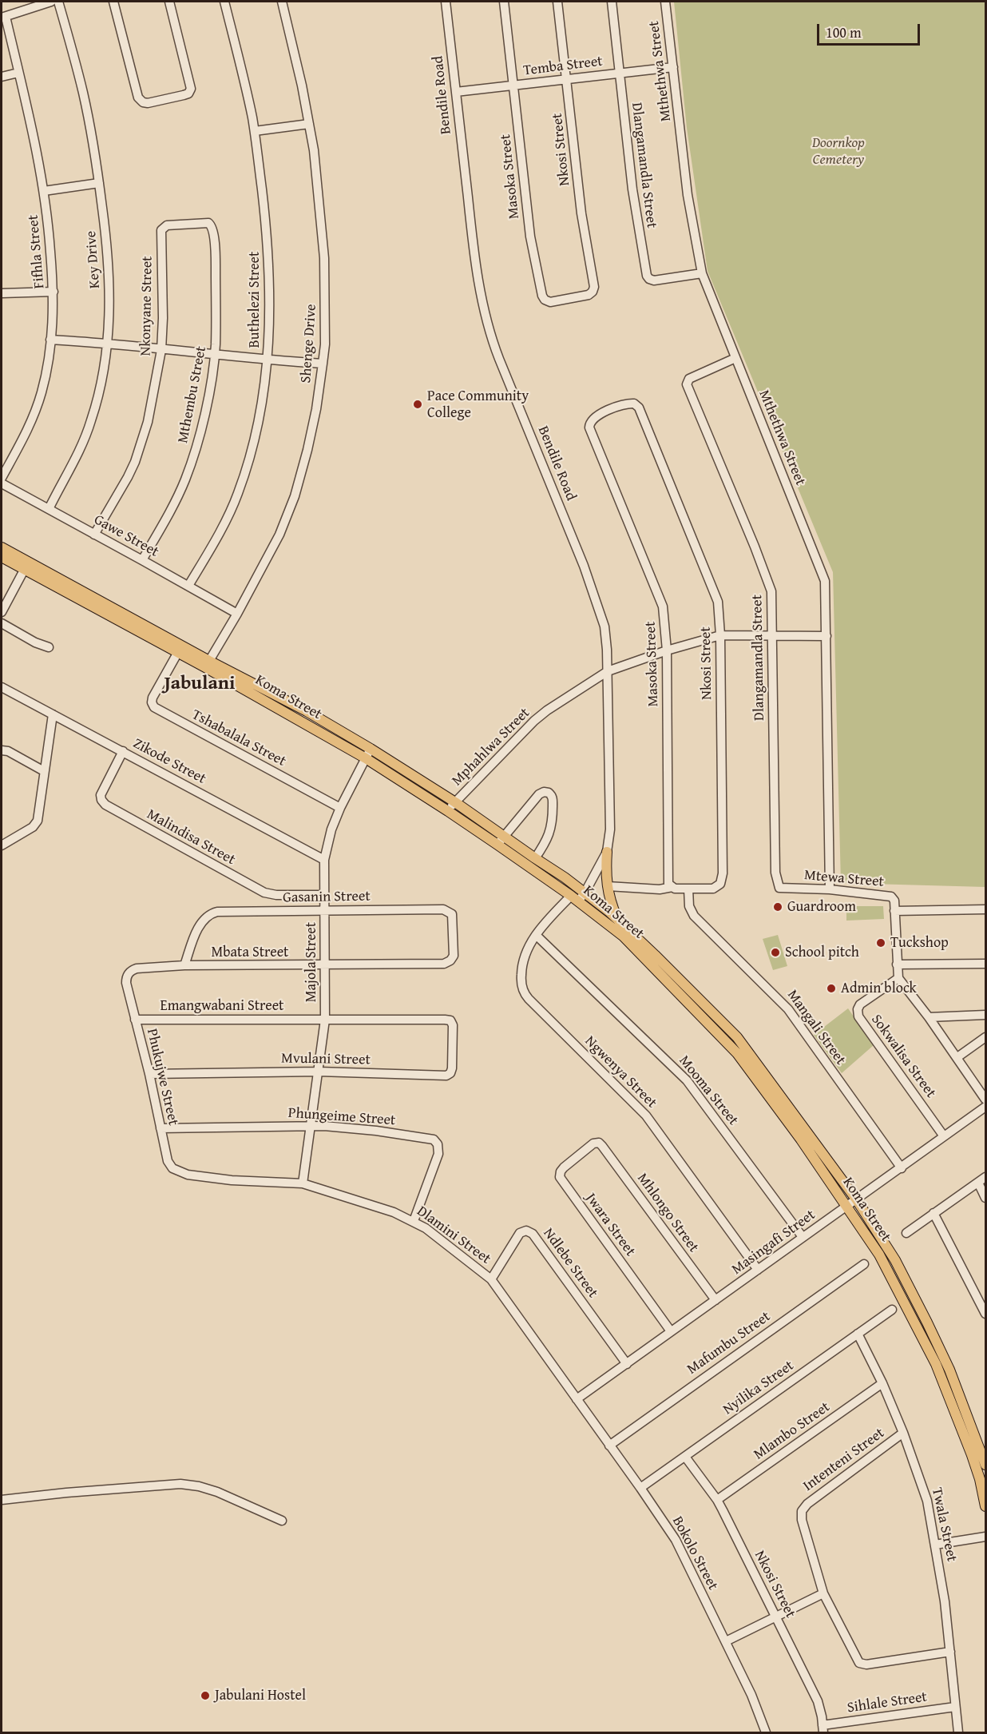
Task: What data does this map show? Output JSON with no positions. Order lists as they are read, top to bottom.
{
  "streets": {
    "main road": ["Koma Street"],
    "street": [
      "Temba Street",
      "Mthethwa Street",
      "Bendile Road",
      "Nkosi Street",
      "Dlangamandla Street",
      "Masoka Street",
      "Fifhla Street",
      "Key Drive",
      "Buthelezi Street",
      "Nkonyane Street",
      "Shenge Drive",
      "Mthembu Street",
      "Gawe Street",
      "Tshabalala Street",
      "Mphahlwa Street",
      "Zikode Street",
      "Malindisa Street",
      "Mtewa Street",
      "Gasanin Street",
      "Mbata Street",
      "Majola Street",
      "Emangwabani Street",
      "Mangali Street",
      "Sokwalisa Street",
      "Mvulani Street",
      "Ngwenya Street",
      "Phukujwe Street",
      "Mooma Street",
      "Phungeime Street",
      "Mhlongo Street",
      "Jwara Street",
      "Dlamini Street",
      "Masingafi Street",
      "Ndlebe Street",
      "Mafumbu Street",
      "Nyilika Street",
      "Mlambo Street",
      "Intenteni Street",
      "Twala Street",
      "Bokolo Street",
      "Sihlale Street"
    ]
  },
  "crossings": [
    ["Temba Street", "Mthethwa Street"],
    ["Temba Street", "Bendile Road"],
    ["Temba Street", "Nkosi Street"],
    ["Temba Street", "Dlangamandla Street"],
    ["Temba Street", "Masoka Street"],
    ["Mthethwa Street", "Dlangamandla Street"],
    ["Mthethwa Street", "Mphahlwa Street"],
    ["Mthethwa Street", "Mtewa Street"],
    ["Bendile Road", "Koma Street"],
    ["Bendile Road", "Mphahlwa Street"],
    ["Bendile Road", "Ngwenya Street"],
    ["Nkosi Street", "Masoka Street"],
    ["Nkosi Street", "Mphahlwa Street"],
    ["Nkosi Street", "Mangali Street"],
    ["Nkosi Street", "Nyilika Street"],
    ["Nkosi Street", "Mlambo Street"],
    ["Nkosi Street", "Sihlale Street"],
    ["Dlangamandla Street", "Mphahlwa Street"],
    ["Dlangamandla Street", "Mtewa Street"],
    ["Masoka Street", "Mphahlwa Street"],
    ["Key Drive", "Gawe Street"],
    ["Buthelezi Street", "Gawe Street"],
    ["Nkonyane Street", "Mthembu Street"],
    ["Nkonyane Street", "Gawe Street"],
    ["Shenge Drive", "Gawe Street"],
    ["Shenge Drive", "Koma Street"],
    ["Mthembu Street", "Gawe Street"],
    ["Koma Street", "Tshabalala Street"],
    ["Koma Street", "Mphahlwa Street"],
    ["Koma Street", "Majola Street"],
    ["Koma Street", "Ngwenya Street"],
    ["Koma Street", "Masingafi Street"],
    ["Tshabalala Street", "Majola Street"],
    ["Zikode Street", "Malindisa Street"],
    ["Zikode Street", "Majola Street"],
    ["Malindisa Street", "Majola Street"],
    ["Gasanin Street", "Mbata Street"],
    ["Gasanin Street", "Majola Street"],
    ["Mbata Street", "Majola Street"],
    ["Mbata Street", "Phukujwe Street"],
    ["Majola Street", "Emangwabani Street"],
    ["Majola Street", "Mvulani Street"],
    ["Majola Street", "Phungeime Street"],
    ["Majola Street", "Dlamini Street"],
    ["Emangwabani Street", "Mvulani Street"],
    ["Emangwabani Street", "Phukujwe Street"],
    ["Mangali Street", "Masingafi Street"],
    ["Sokwalisa Street", "Masingafi Street"],
    ["Mvulani Street", "Phukujwe Street"],
    ["Ngwenya Street", "Mooma Street"],
    ["Ngwenya Street", "Masingafi Street"],
    ["Phukujwe Street", "Phungeime Street"],
    ["Phukujwe Street", "Dlamini Street"],
    ["Mooma Street", "Masingafi Street"],
    ["Phungeime Street", "Dlamini Street"],
    ["Mhlongo Street", "Jwara Street"],
    ["Mhlongo Street", "Masingafi Street"],
    ["Jwara Street", "Masingafi Street"],
    ["Dlamini Street", "Masingafi Street"],
    ["Dlamini Street", "Ndlebe Street"],
    ["Dlamini Street", "Bokolo Street"],
    ["Masingafi Street", "Ndlebe Street"],
    ["Masingafi Street", "Bokolo Street"],
    ["Mafumbu Street", "Bokolo Street"],
    ["Nyilika Street", "Twala Street"],
    ["Nyilika Street", "Bokolo Street"],
    ["Mlambo Street", "Twala Street"],
    ["Intenteni Street", "Twala Street"],
    ["Twala Street", "Sihlale Street"]
  ],
  "districts": ["Jabulani"],
  "parks": ["Doornkop Cemetery"],
  "places": [
    "Pace Community College",
    "Guardroom",
    "Tuckshop",
    "School pitch",
    "Admin block",
    "Jabulani Hostel"
  ],
  "scale_bar": "100 m"
}
